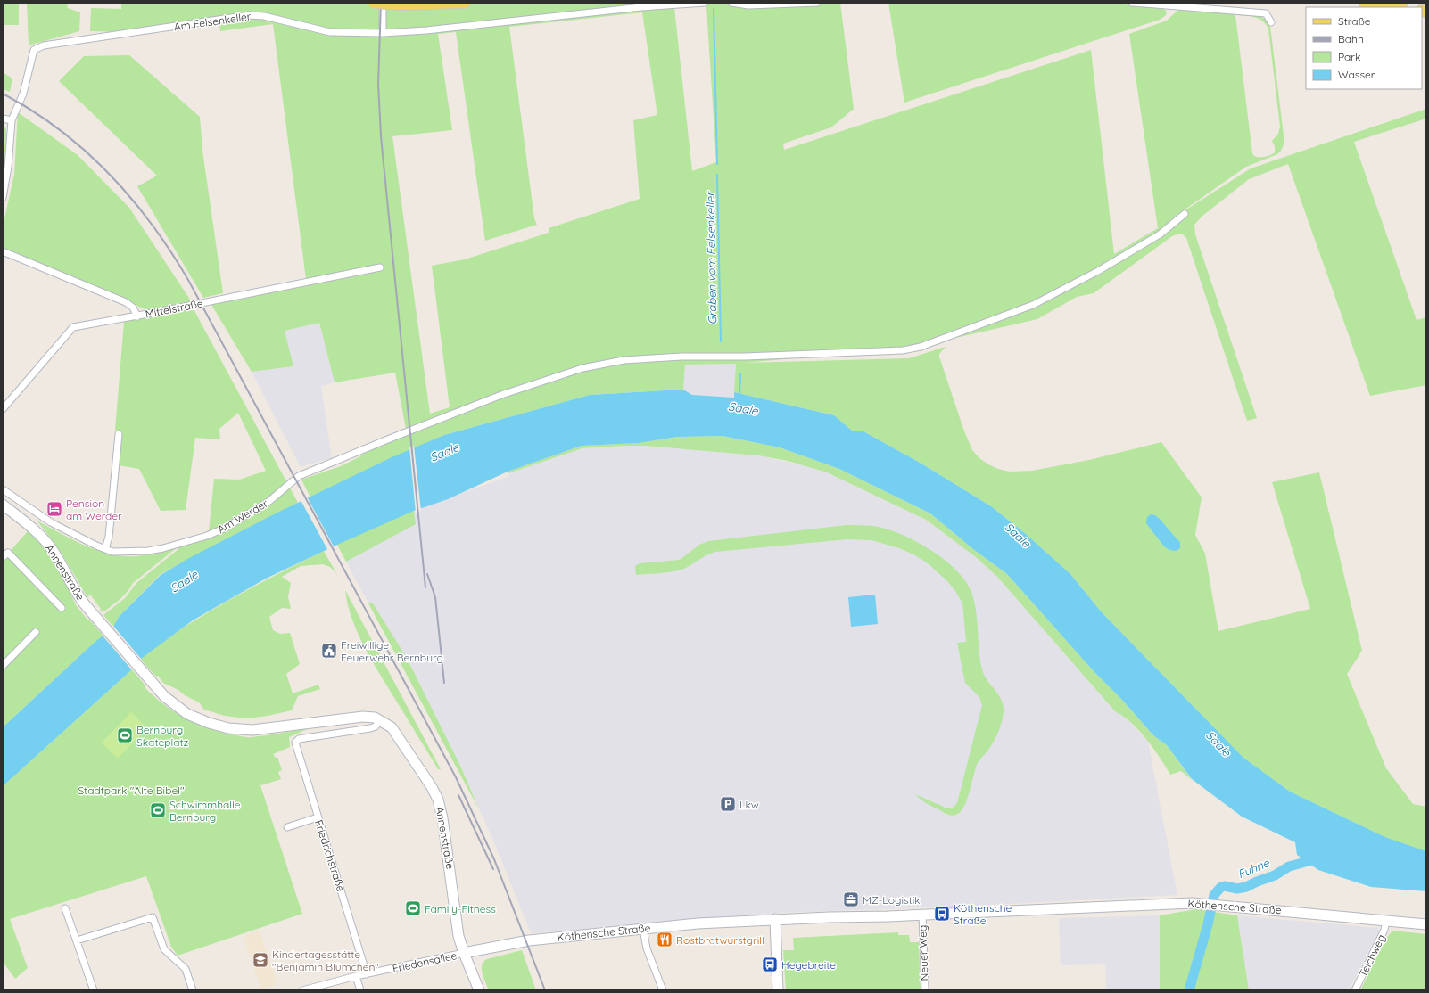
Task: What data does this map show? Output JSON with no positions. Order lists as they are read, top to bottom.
{
  "streets": {
    "main road": ["Annenstraße", "Köthensche Straße"],
    "street": [
      "Am Felsenkeller",
      "Mittelstraße",
      "Am Werder",
      "Friedrichstraße",
      "Neuer Weg",
      "Teichweg",
      "Friedensallee"
    ]
  },
  "crossings": [
    ["Annenstraße", "Friedrichstraße"],
    ["Annenstraße", "Köthensche Straße"],
    ["Annenstraße", "Friedensallee"],
    ["Friedrichstraße", "Friedensallee"],
    ["Köthensche Straße", "Neuer Weg"],
    ["Köthensche Straße", "Teichweg"],
    ["Köthensche Straße", "Friedensallee"]
  ],
  "water": ["Graben vom Felsenkeller", "Saale", "Fuhne"],
  "parks": ["Stadtpark \"Alte Bibel\""],
  "places": {
    "hotel": ["Pension am Werder"],
    "public building": ["Freiwillige Feuerwehr Bernburg"],
    "sports": ["Bernburg Skateplatz", "Schwimmhalle Bernburg", "Family-Fitness"],
    "parking": ["Lkw"],
    "office": ["MZ-Logistik"],
    "bus stop": ["Köthensche Straße", "Hegebreite"],
    "restaurant": ["Rostbratwurstgrill"],
    "school or university": ["Kindertagesstätte \"Benjamin Blümchen\""]
  },
  "legend": [
    "Straße",
    "Bahn",
    "Park",
    "Wasser"
  ]
}
